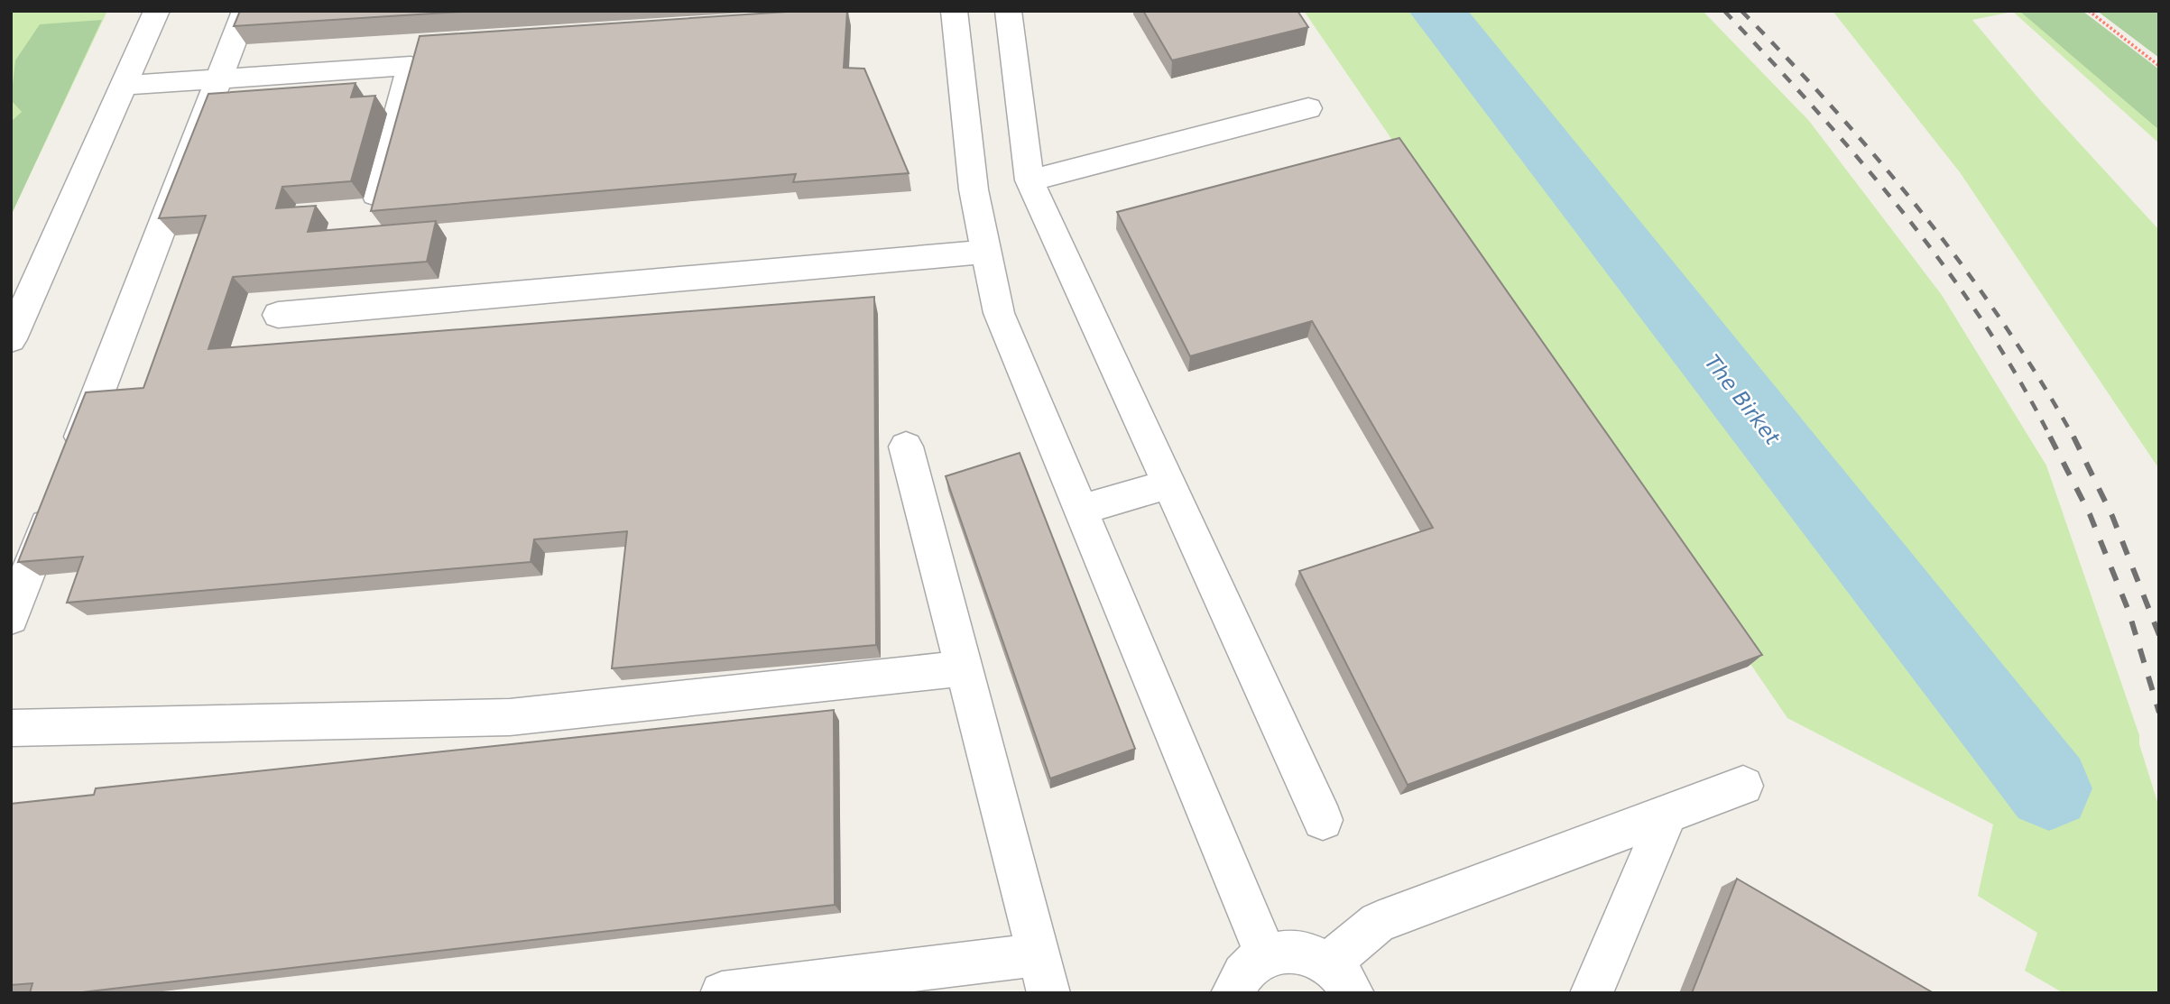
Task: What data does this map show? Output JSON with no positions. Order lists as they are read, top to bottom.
{
  "water": ["The Birket"]
}
